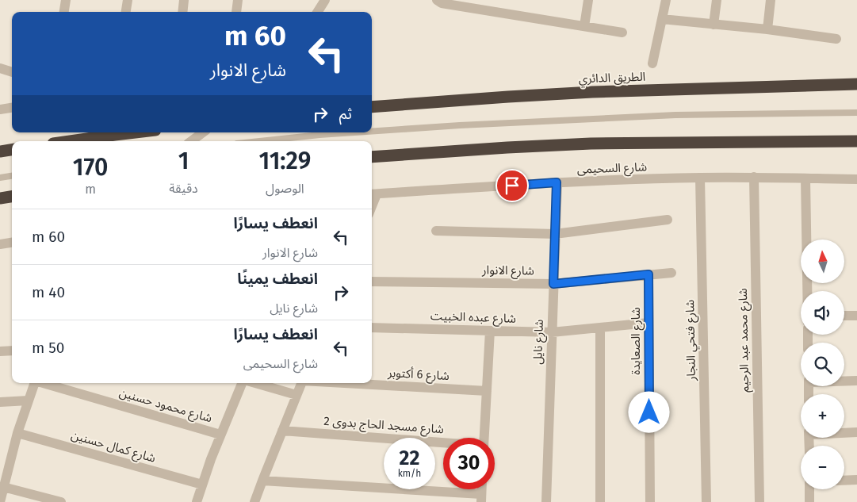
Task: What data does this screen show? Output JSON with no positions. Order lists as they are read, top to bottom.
{
  "streets": {
    "highway": ["الطريق الدائري"],
    "street": [
      "شارع السحيمى",
      "شارع الانوار",
      "شارع عبده الخبيت",
      "شارع فتحي النجار",
      "شارع محمد عبد الرحيم",
      "شارع الصعايدة",
      "شارع نايل",
      "شارع 6 أكتوبر",
      "شارع محمود حسنين",
      "شارع مسجد الحاج بدوى 2",
      "شارع كمال حسنين"
    ]
  },
  "crossings": [
    ["شارع السحيمى", "شارع فتحي النجار"],
    ["شارع السحيمى", "شارع محمد عبد الرحيم"],
    ["شارع السحيمى", "شارع نايل"],
    ["شارع الانوار", "شارع الصعايدة"],
    ["شارع الانوار", "شارع نايل"],
    ["شارع عبده الخبيت", "شارع الصعايدة"],
    ["شارع عبده الخبيت", "شارع نايل"]
  ],
  "north": "top",
  "page": {
    "turn": ["60 m", "شارع الانوار"],
    "then": "ثم",
    "eta": [
      "11:29",
      "الوصول",
      "1",
      "دقيقة",
      "170",
      "m"
    ],
    "list": [
      {
        "name": "انعطف يسارًا",
        "note": "شارع الانوار",
        "value": "60 m"
      },
      {
        "name": "انعطف يمينًا",
        "note": "شارع نايل",
        "value": "40 m"
      },
      {
        "name": "انعطف يسارًا",
        "note": "شارع السحيمى",
        "value": "50 m"
      }
    ],
    "map_buttons": ["+", "−"],
    "speed": "22 km/h",
    "limit": "30"
  }
}
